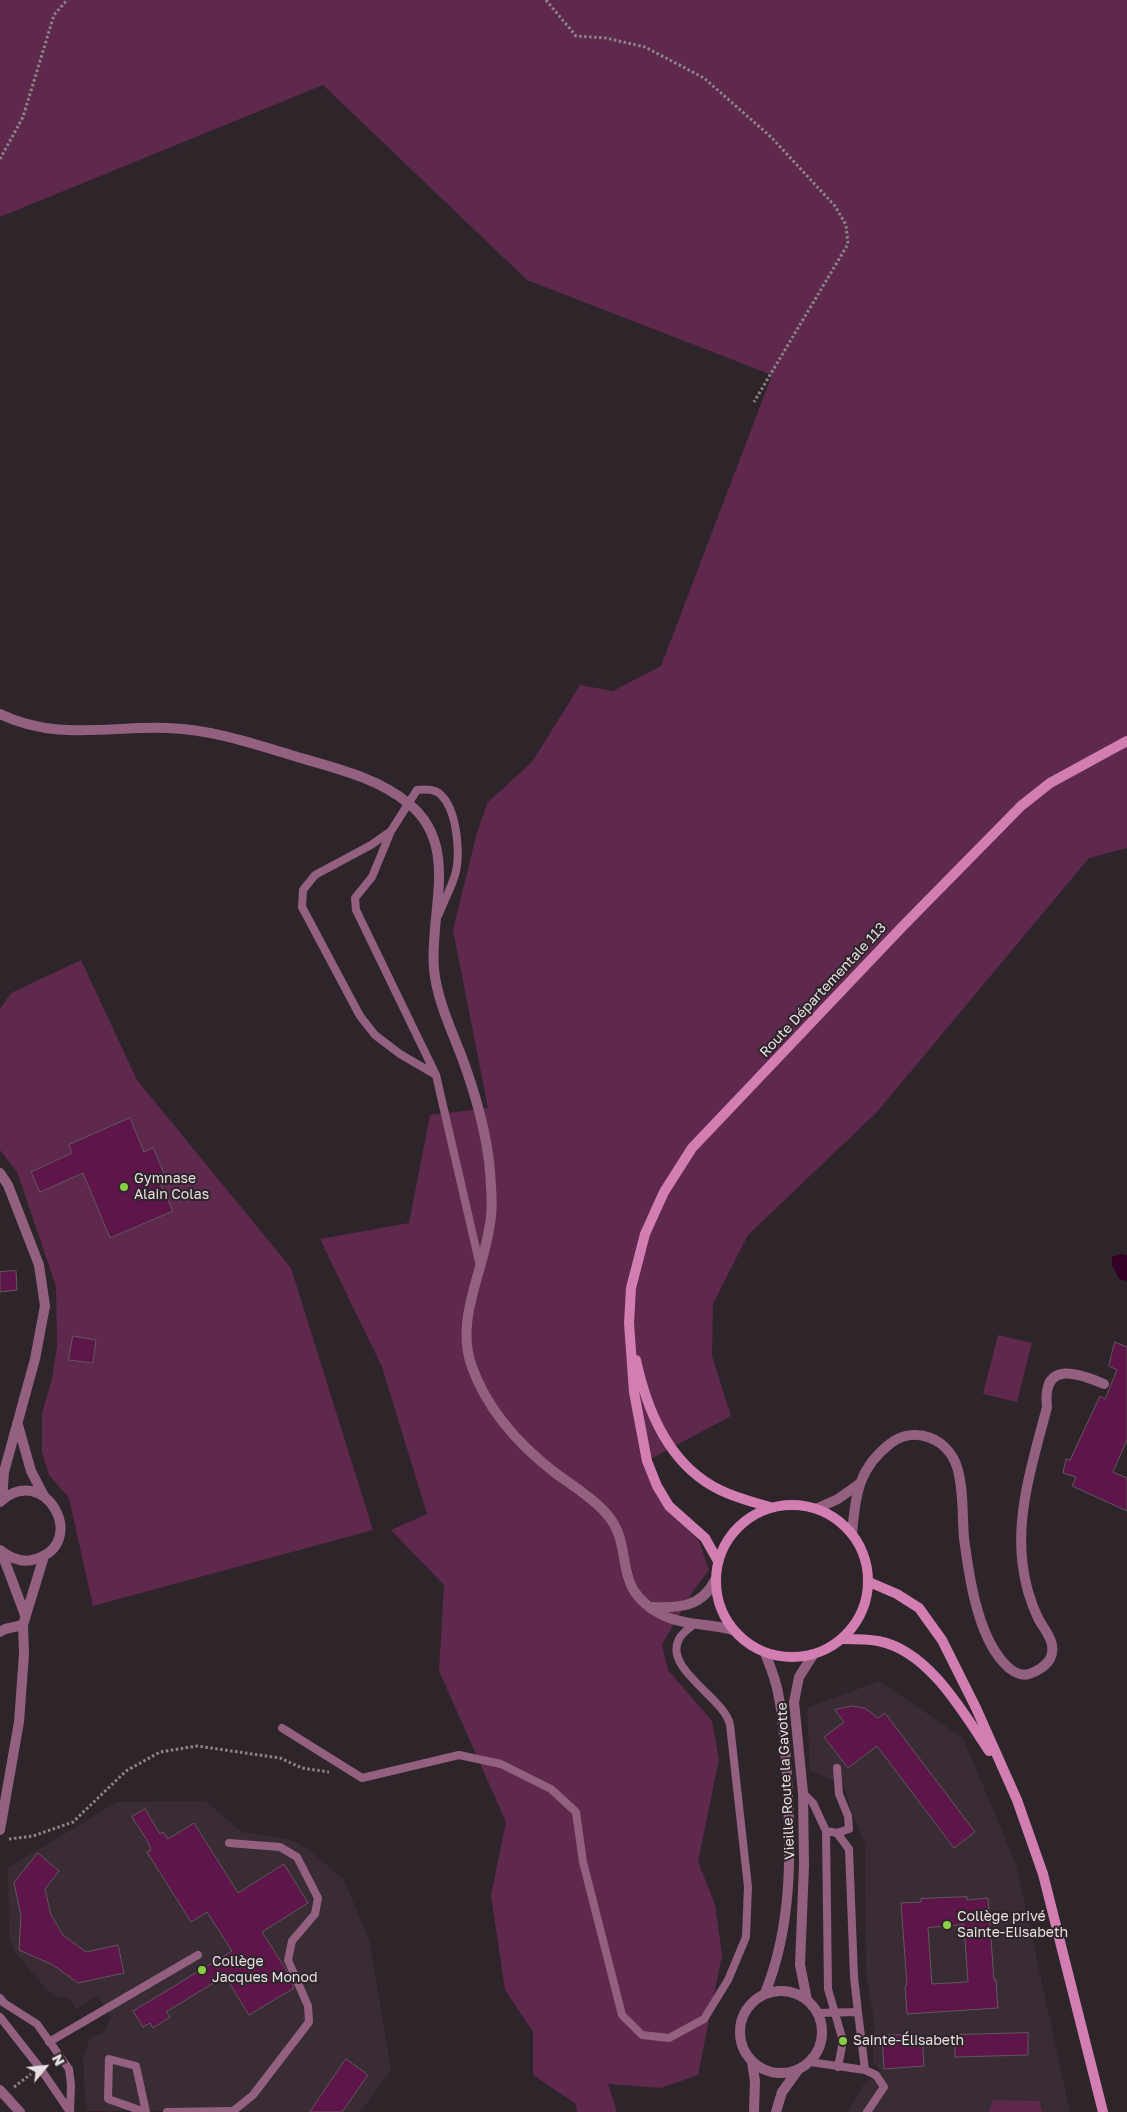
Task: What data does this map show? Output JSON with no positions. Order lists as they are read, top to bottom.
{
  "streets": {
    "main road": ["Route Départementale 113"],
    "street": ["Vieille Route la Gavotte"]
  },
  "crossings": [
    ["Route Départementale 113", "Vieille Route la Gavotte"]
  ],
  "places": [
    "Gymnase Alain Colas",
    "Collège privé Sainte-Elisabeth",
    "Collège Jacques Monod",
    "Sainte-Élisabeth"
  ],
  "north": "top right"
}
